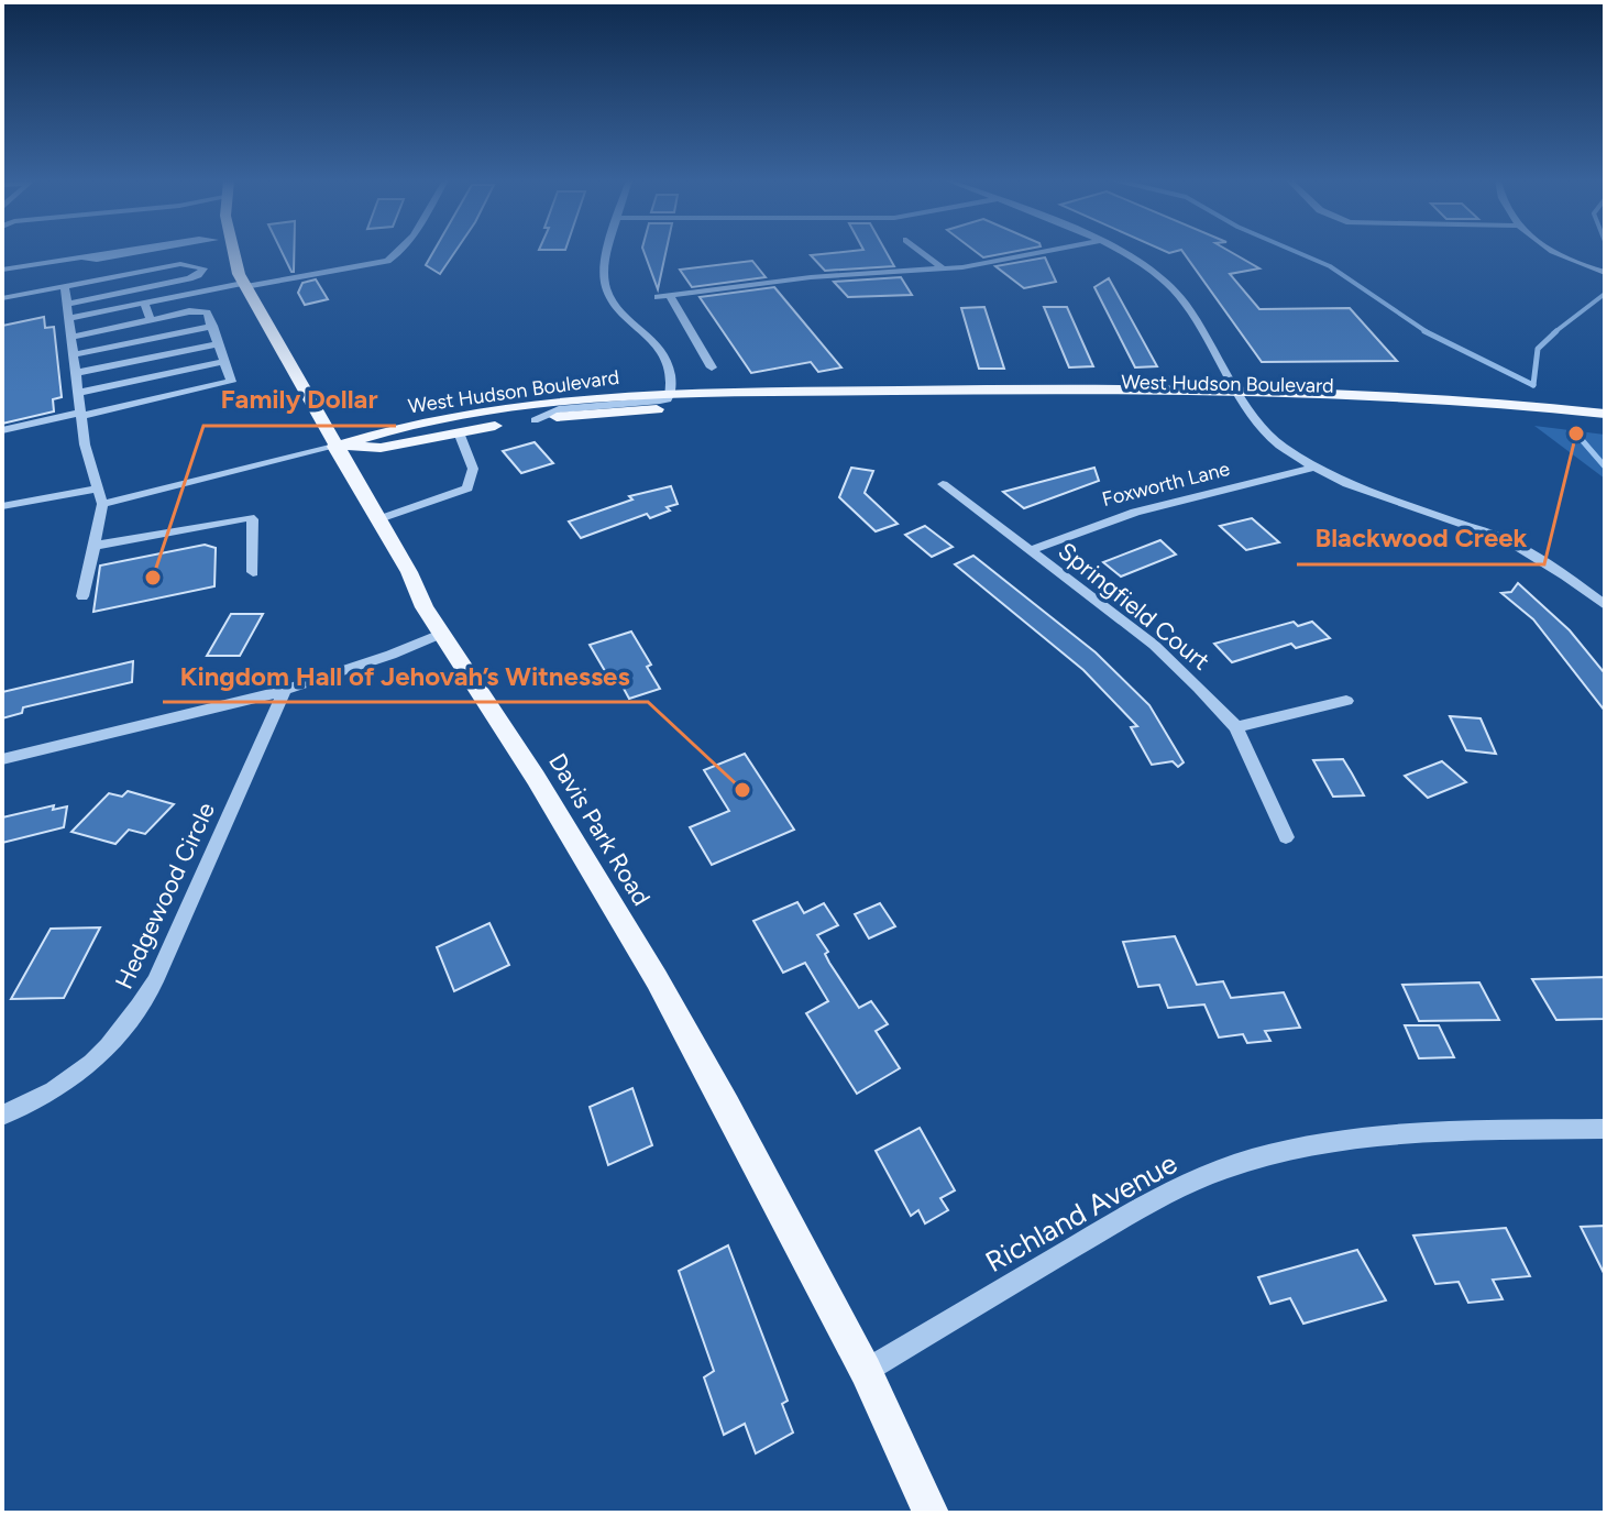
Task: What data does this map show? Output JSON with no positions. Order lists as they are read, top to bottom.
{
  "streets": {
    "main road": ["West Hudson Boulevard", "Davis Park Road"],
    "street": [
      "Foxworth Lane",
      "Springfield Court",
      "Hedgewood Circle",
      "Richland Avenue"
    ]
  },
  "crossings": [
    ["West Hudson Boulevard", "Davis Park Road"],
    ["Foxworth Lane", "Springfield Court"],
    ["Davis Park Road", "Richland Avenue"]
  ],
  "places": ["Blackwood Creek", "Family Dollar", "Kingdom Hall of Jehovah’s Witnesses"]
}
